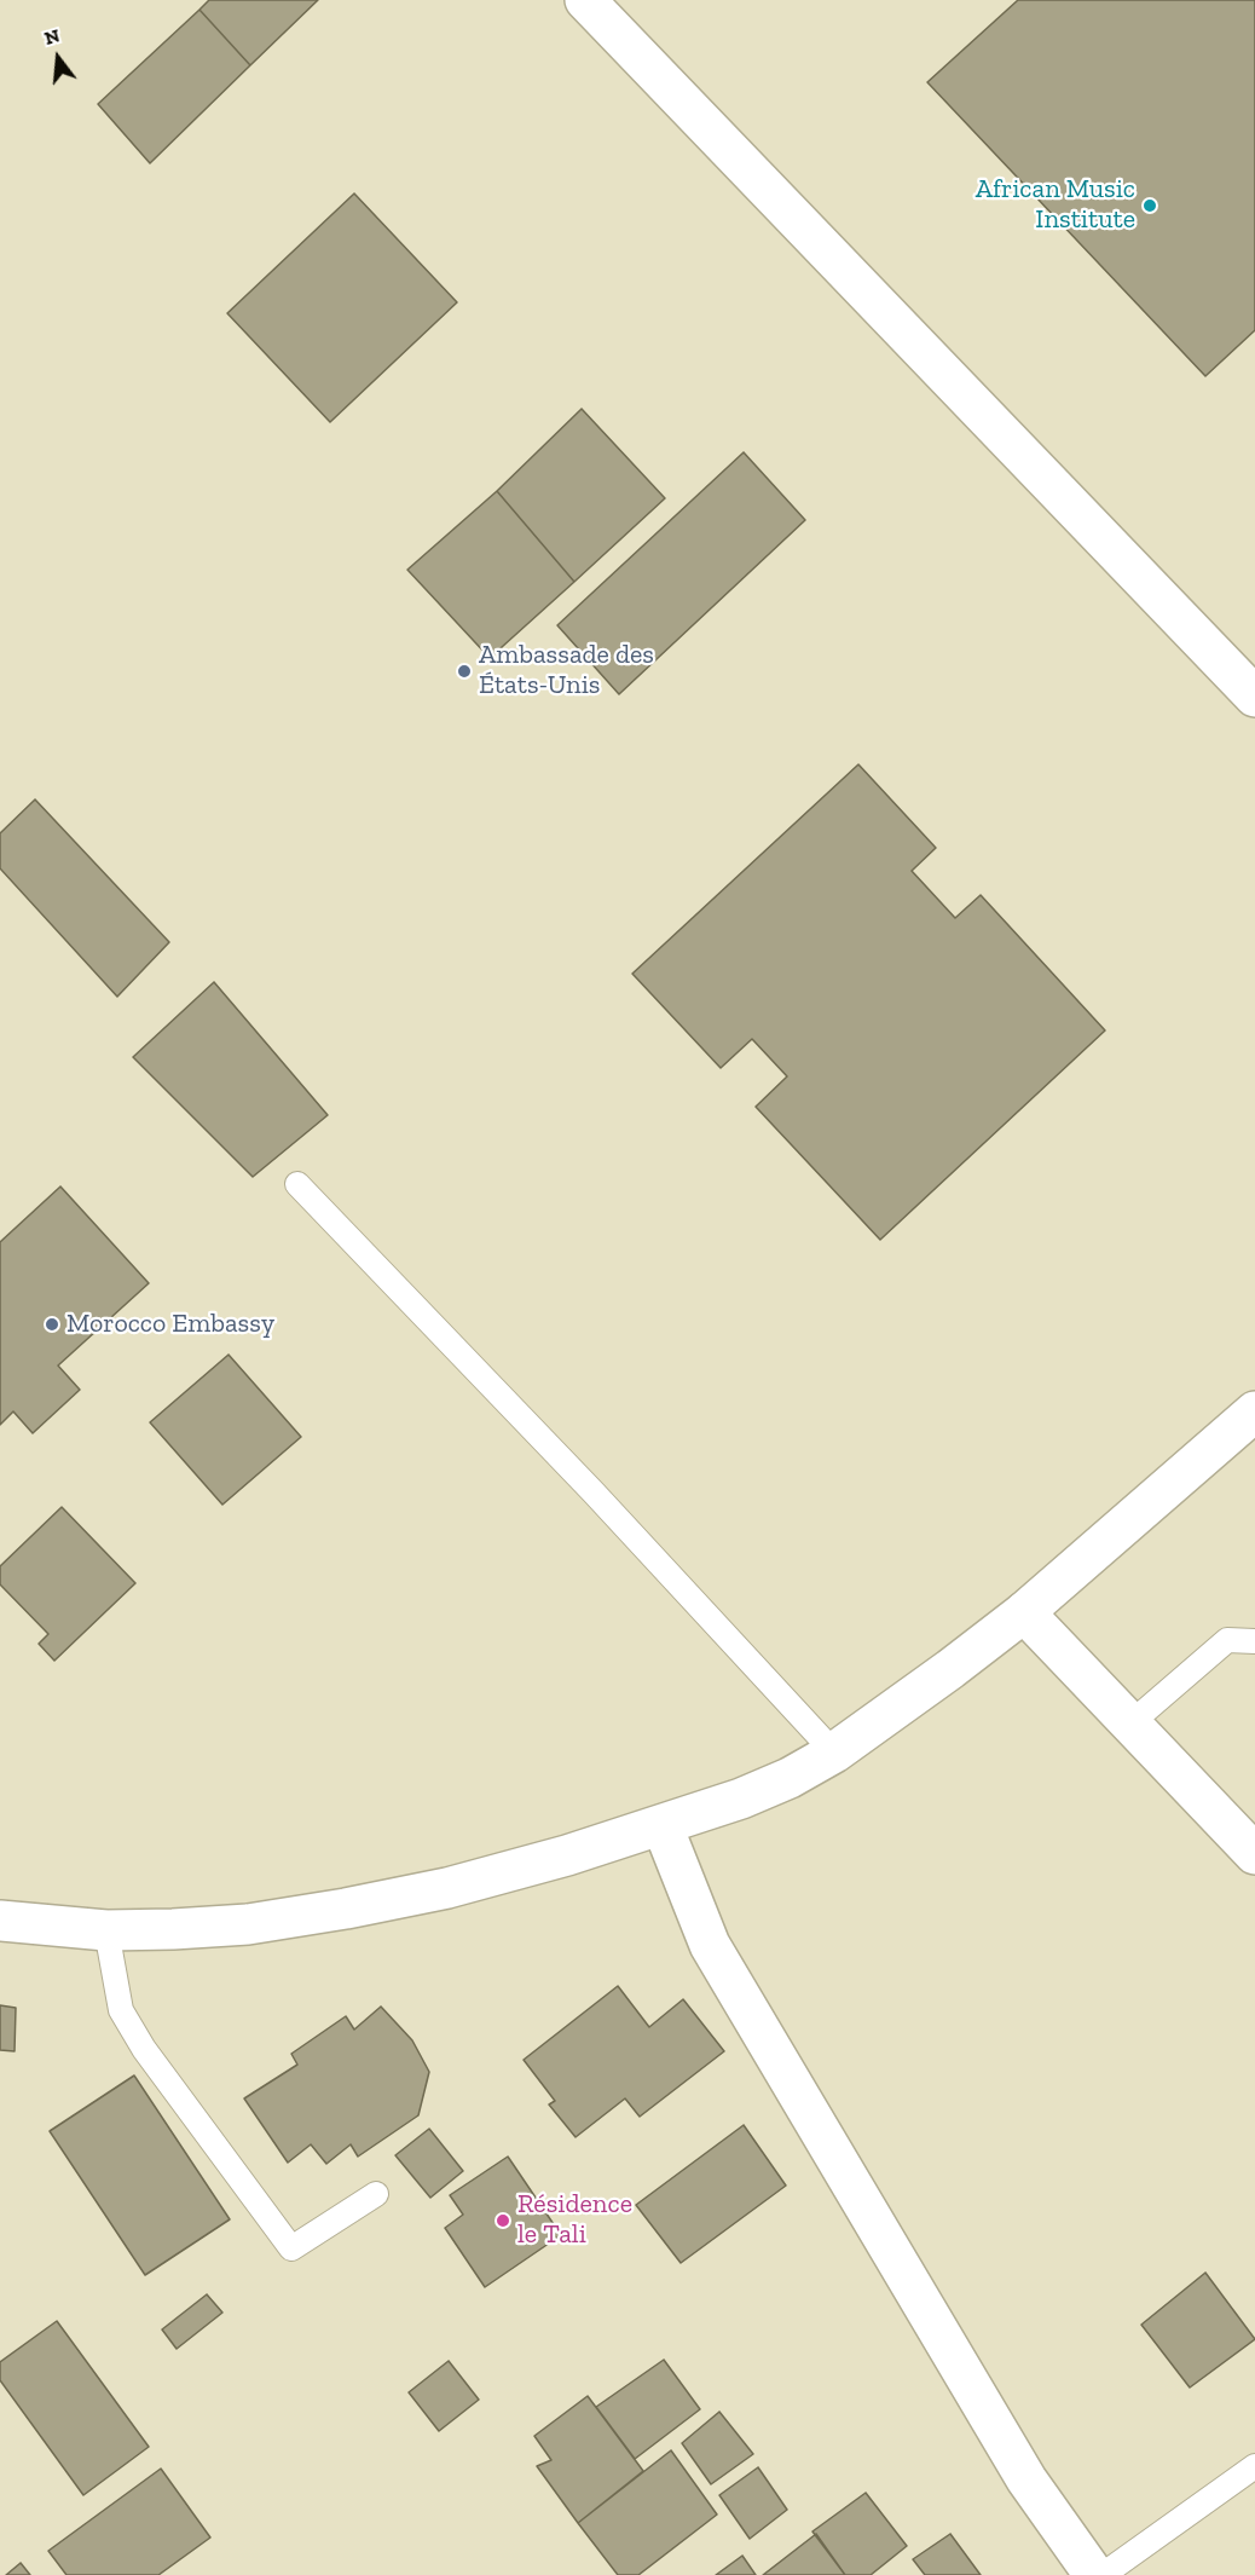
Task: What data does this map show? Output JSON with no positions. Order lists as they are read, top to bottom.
{
  "places": [
    "African Music Institute",
    "Ambassade des États-Unis",
    "Morocco Embassy",
    "Résidence le Tali"
  ],
  "north": "top"
}
